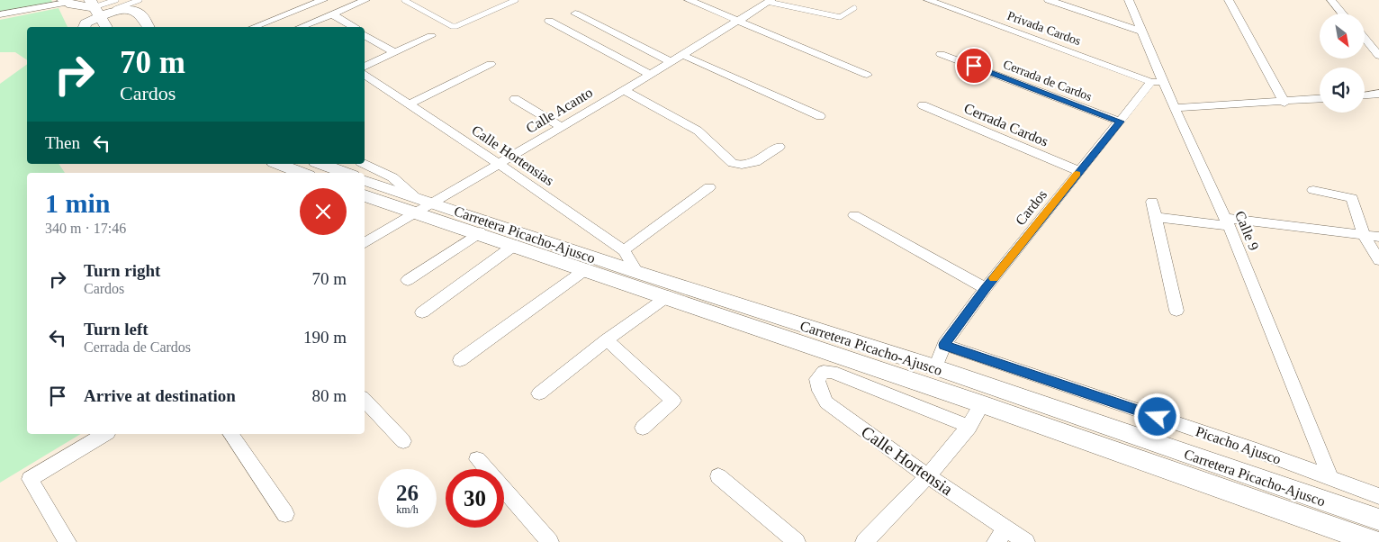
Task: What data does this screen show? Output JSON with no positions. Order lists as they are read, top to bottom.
{
  "streets": {
    "main road": ["Carretera Picacho-Ajusco"],
    "street": [
      "Privada Cardos",
      "Cerrada de Cardos",
      "Calle Acanto",
      "Cerrada Cardos",
      "Calle Hortensias",
      "Cardos",
      "Calle 9",
      "Picacho Ajusco",
      "Calle Hortensia"
    ]
  },
  "crossings": [
    ["Privada Cardos", "Cardos"],
    ["Privada Cardos", "Calle 9"],
    ["Cerrada de Cardos", "Cardos"],
    ["Calle Acanto", "Calle Hortensias"],
    ["Calle Acanto", "Carretera Picacho-Ajusco"],
    ["Cerrada Cardos", "Cardos"],
    ["Calle Hortensias", "Carretera Picacho-Ajusco"],
    ["Cardos", "Calle 9"],
    ["Cardos", "Carretera Picacho-Ajusco"],
    ["Cardos", "Picacho Ajusco"],
    ["Calle 9", "Picacho Ajusco"]
  ],
  "north": "bottom right",
  "page": {
    "turn": ["70 m", "Cardos"],
    "then": "Then",
    "heading": ["1 min", "340 m · 17:46"],
    "list": [
      {
        "name": "Turn right",
        "note": "Cardos",
        "value": "70 m"
      },
      {
        "name": "Turn left",
        "note": "Cerrada de Cardos",
        "value": "190 m"
      },
      {
        "name": "Arrive at destination",
        "value": "80 m"
      }
    ],
    "speed": "26 km/h",
    "limit": "30"
  }
}
